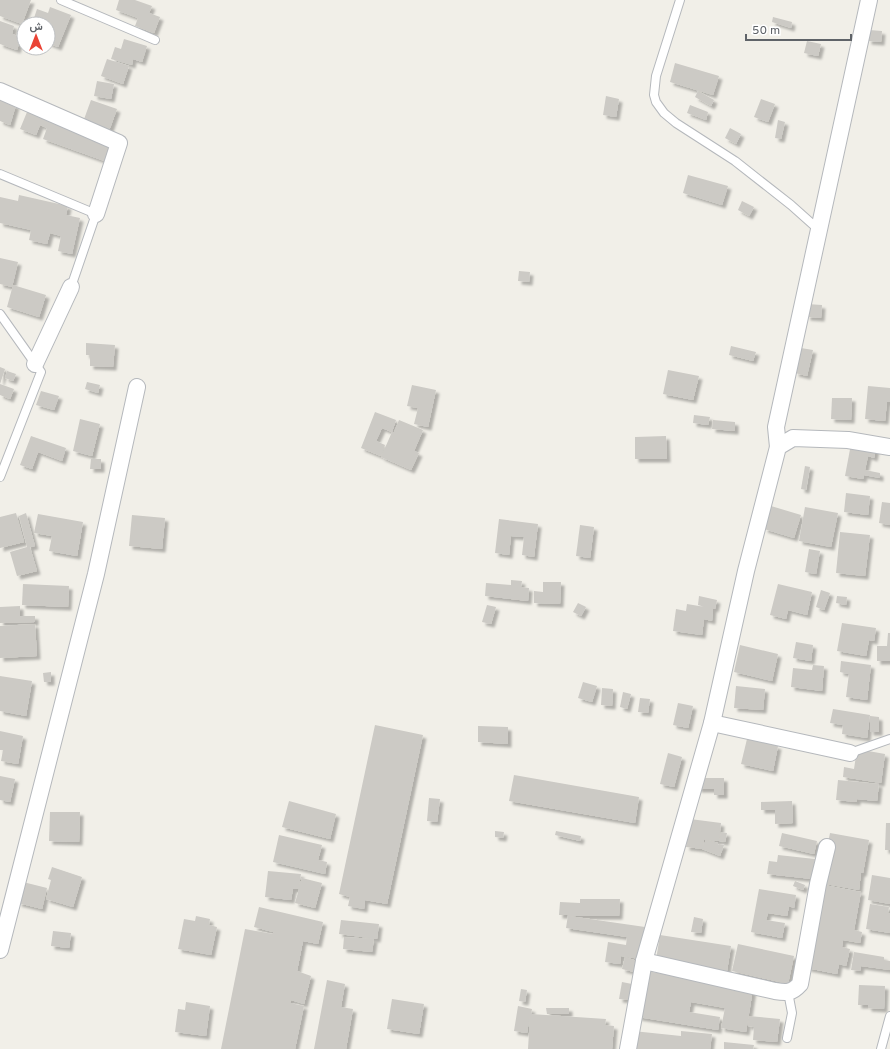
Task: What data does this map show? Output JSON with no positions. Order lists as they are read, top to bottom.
{
  "scale_bar": "50 m",
  "north": "top"
}
